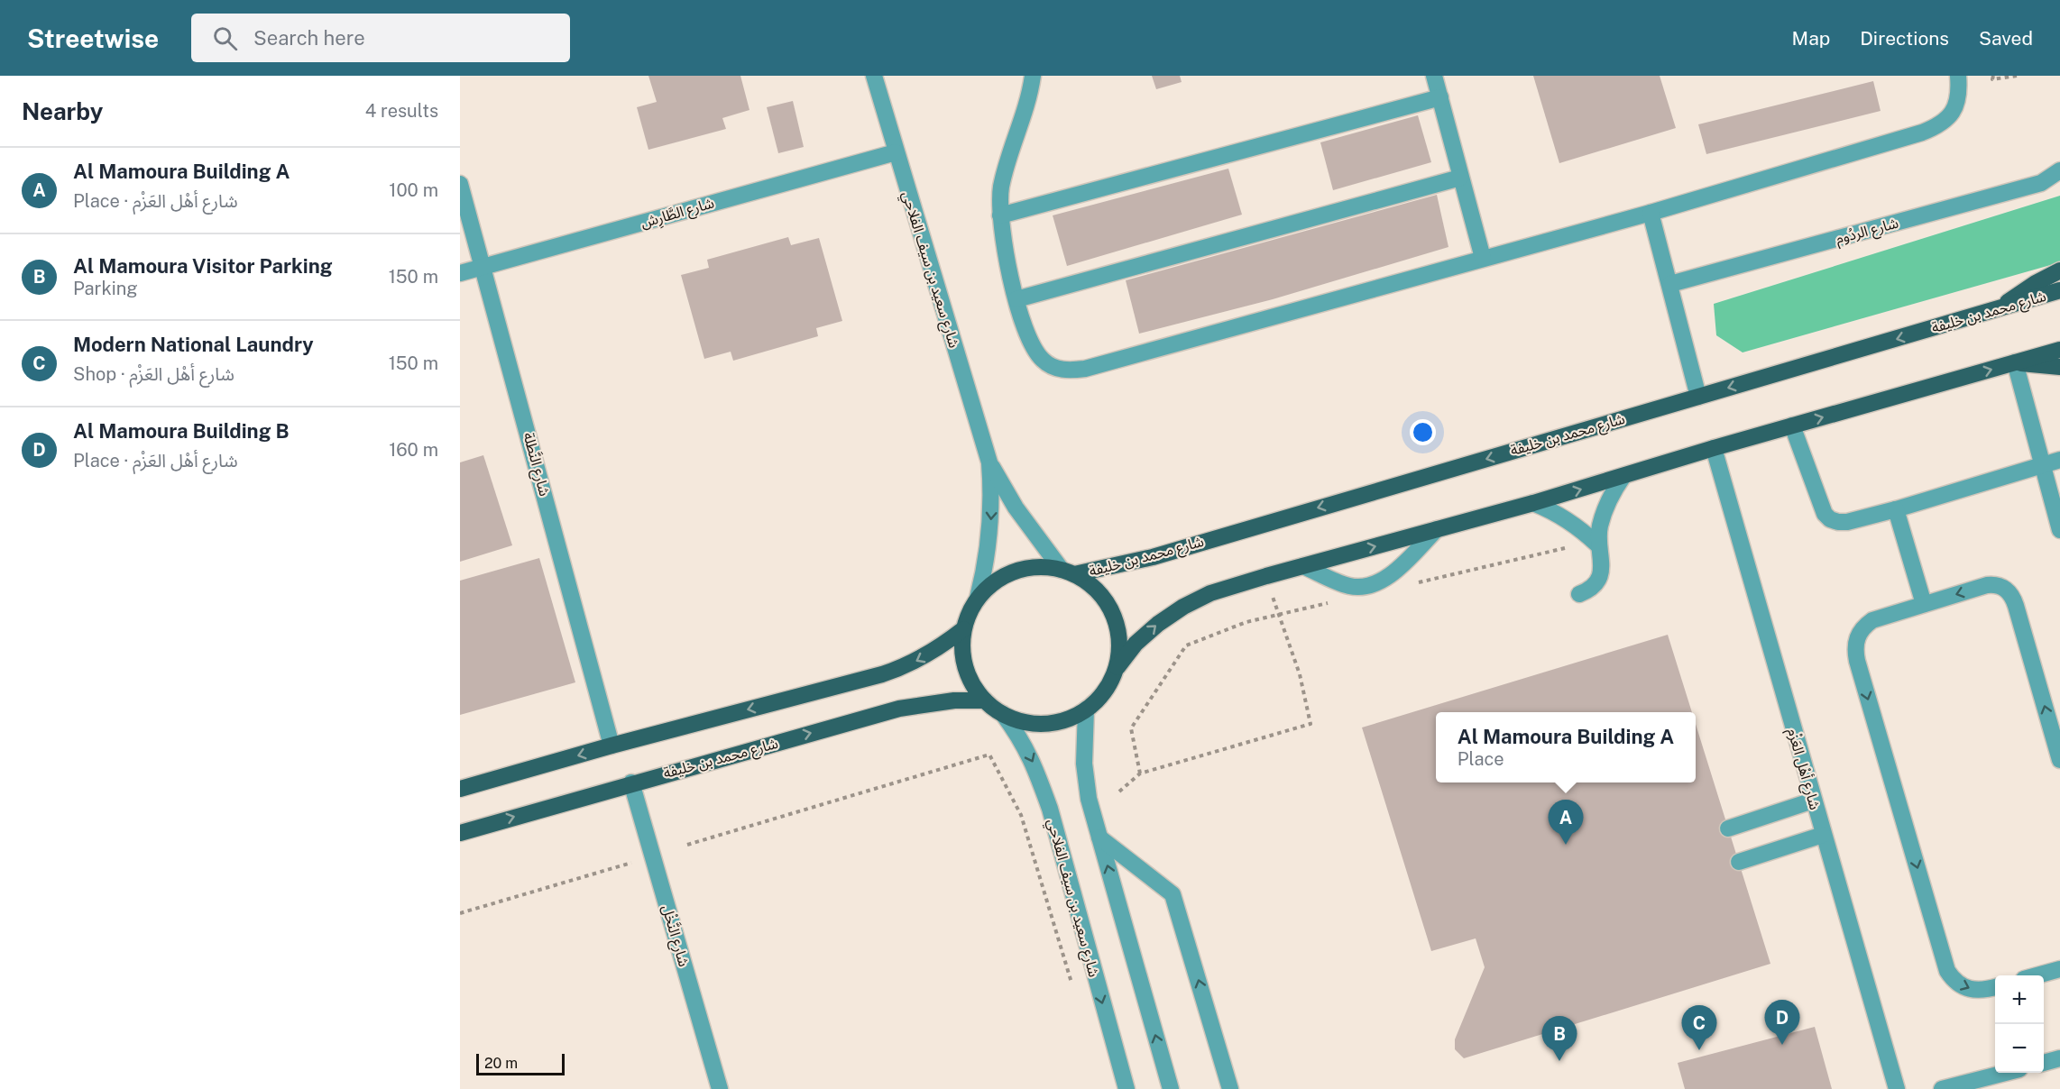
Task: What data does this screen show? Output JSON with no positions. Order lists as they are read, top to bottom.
{
  "streets": {
    "main road": ["شارع محمد بن خليفة"],
    "street": [
      "شارع الطَّارِش",
      "شارع الردُوم",
      "شارع سعيد بن سيف الفلاحي",
      "شارع النَّطلة",
      "شارع أهْل العَزْم",
      "شارع النَّخْل"
    ]
  },
  "crossings": [
    ["شارع الطَّارِش", "شارع سعيد بن سيف الفلاحي"],
    ["شارع الطَّارِش", "شارع النَّطلة"],
    ["شارع سعيد بن سيف الفلاحي", "شارع محمد بن خليفة"],
    ["شارع محمد بن خليفة", "شارع النَّخْل"]
  ],
  "scale_bar": "20 m",
  "page": {
    "header": "Streetwise",
    "search": "Search here",
    "nav": ["Map", "Directions", "Saved"],
    "heading": ["Nearby", "4 results"],
    "list": [
      {
        "mark": "A",
        "name": "Al Mamoura Building A",
        "note": "Place · شارع أهْل العَزْم",
        "value": "100 m"
      },
      {
        "mark": "B",
        "name": "Al Mamoura Visitor Parking",
        "note": "Parking",
        "value": "150 m"
      },
      {
        "mark": "C",
        "name": "Modern National Laundry",
        "note": "Shop · شارع أهْل العَزْم",
        "value": "150 m"
      },
      {
        "mark": "D",
        "name": "Al Mamoura Building B",
        "note": "Place · شارع أهْل العَزْم",
        "value": "160 m"
      }
    ],
    "popup": ["Al Mamoura Building A", "Place"],
    "pins": [
      "A",
      "D",
      "C",
      "B"
    ],
    "map_buttons": ["+", "−"],
    "scale": "20 m"
  }
}
